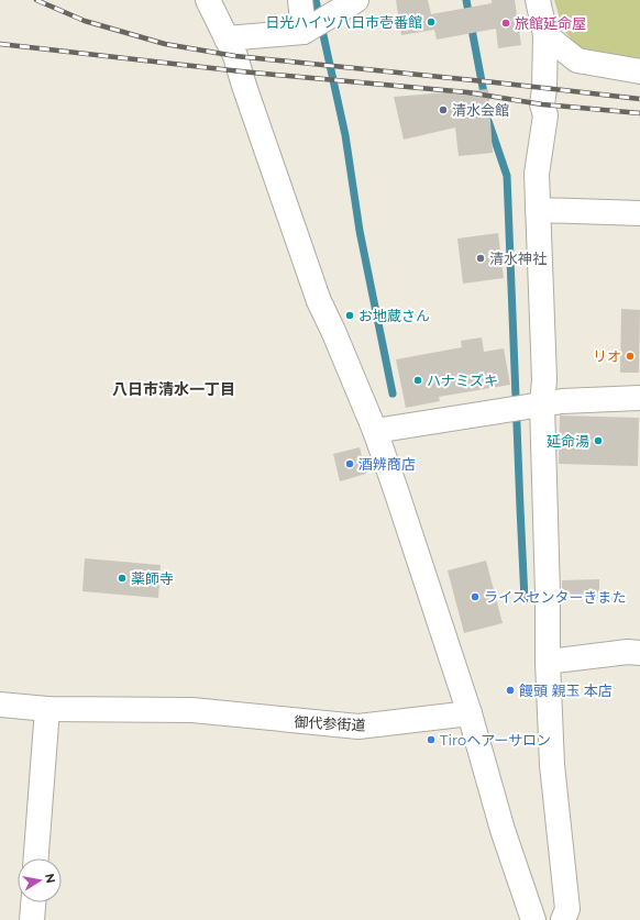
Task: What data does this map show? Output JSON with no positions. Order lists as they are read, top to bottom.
{
  "streets": {
    "street": ["御代参街道"]
  },
  "districts": ["八日市清水一丁目"],
  "places": [
    "日光ハイツ八日市壱番館",
    "旅館延命屋",
    "清水会館",
    "清水神社",
    "お地蔵さん",
    "リオ",
    "ハナミズキ",
    "延命湯",
    "酒辨商店",
    "薬師寺",
    "ライスセンターきまた",
    "饅頭 親玉 本店",
    "Tiroヘアーサロン"
  ],
  "north": "right"
}
